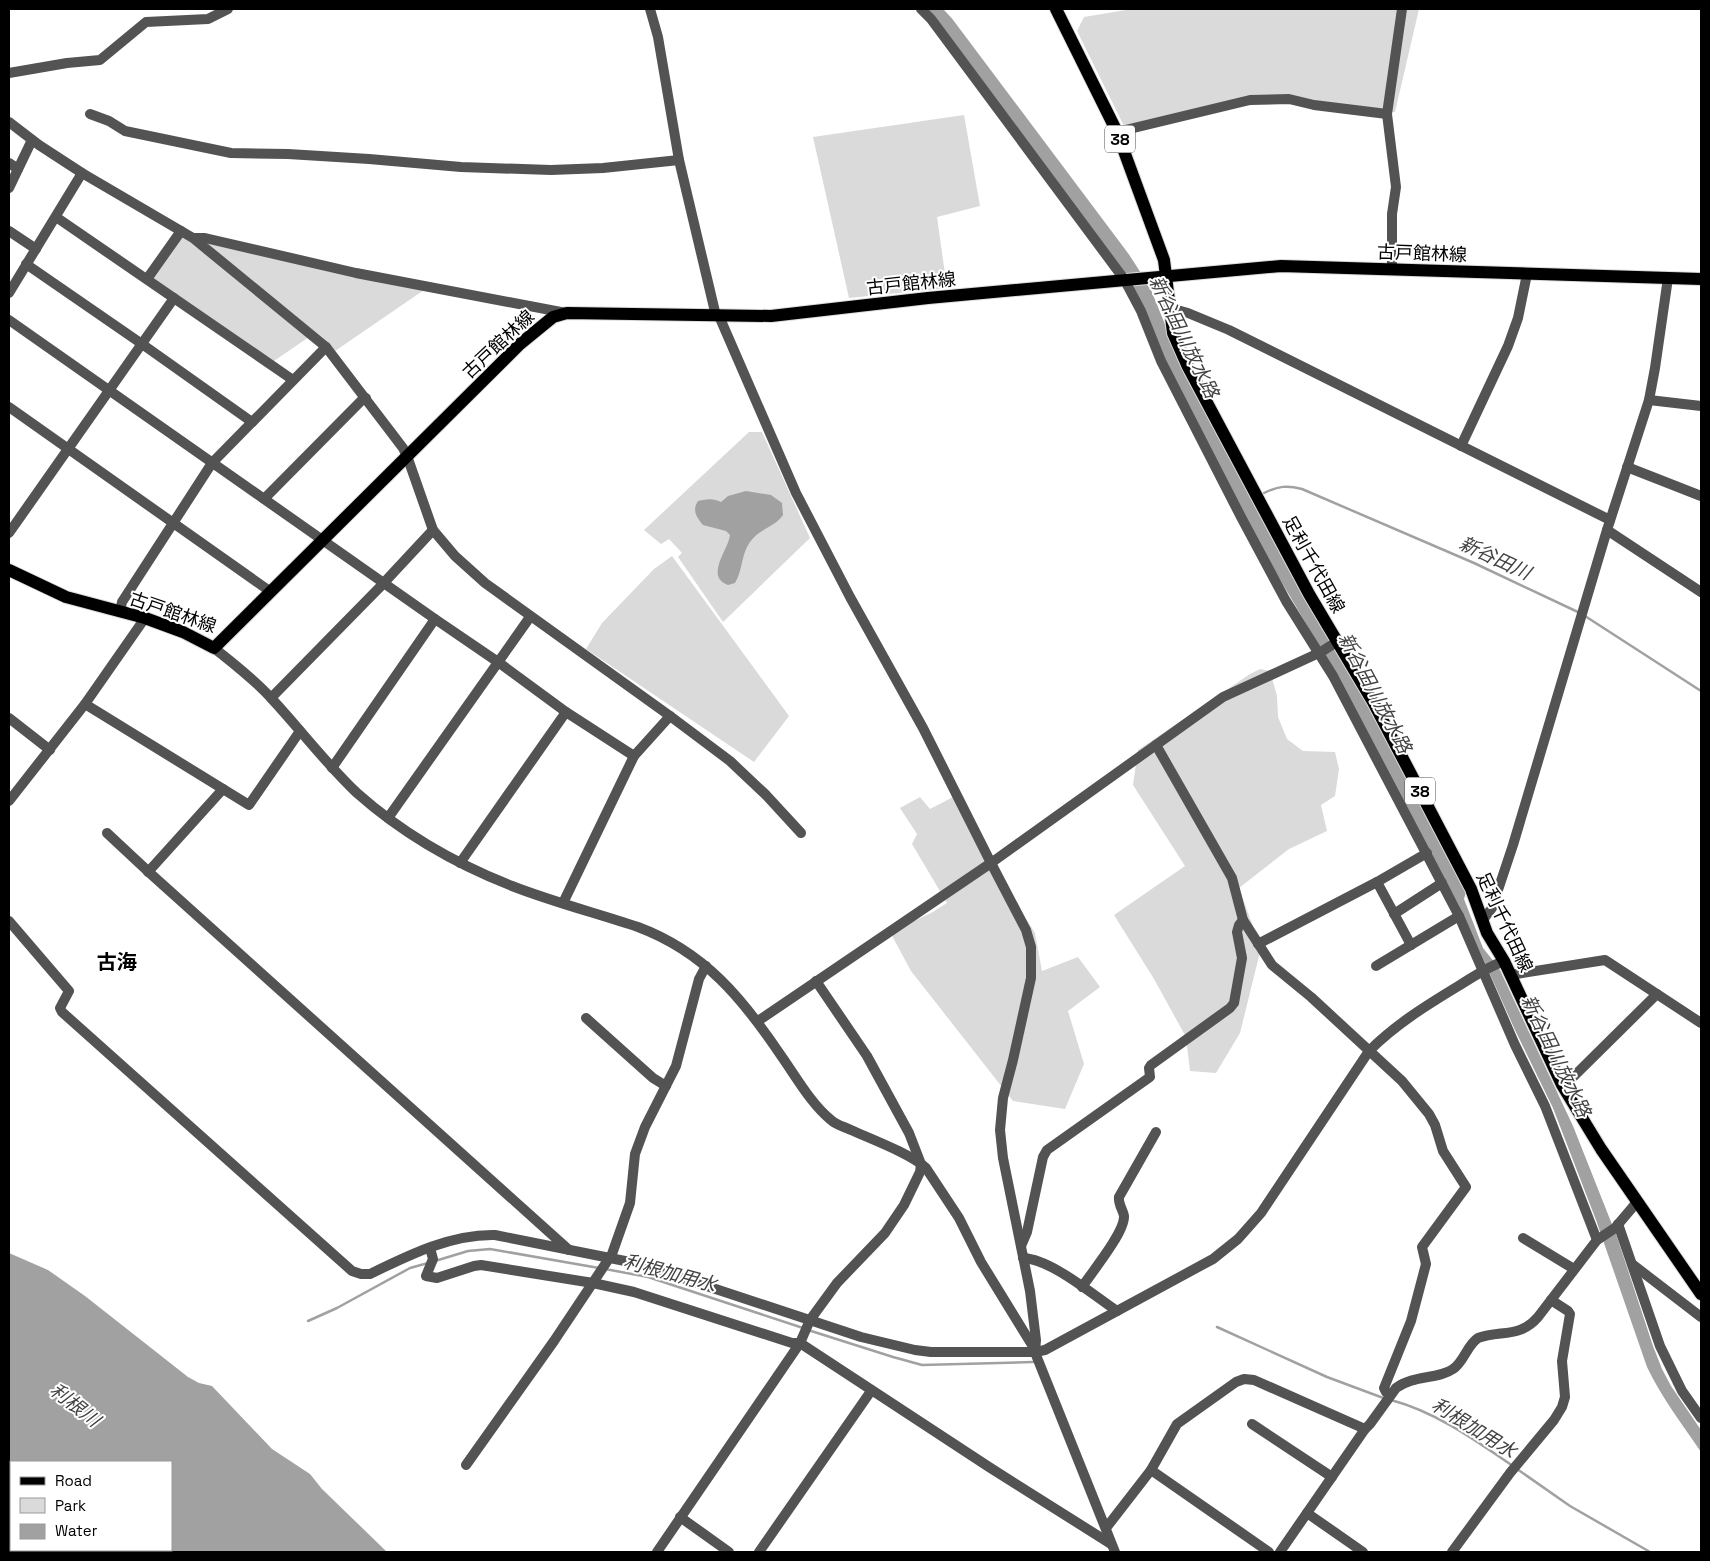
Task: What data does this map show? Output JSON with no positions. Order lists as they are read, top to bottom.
{
  "streets": {
    "main road": ["38", "古戸館林線", "足利千代田線"]
  },
  "crossings": [
    ["古戸館林線", "足利千代田線"]
  ],
  "districts": ["古海"],
  "water": [
    "新谷田川放水路",
    "新谷田川",
    "利根加用水",
    "利根川"
  ],
  "legend": ["Road", "Park", "Water"]
}
